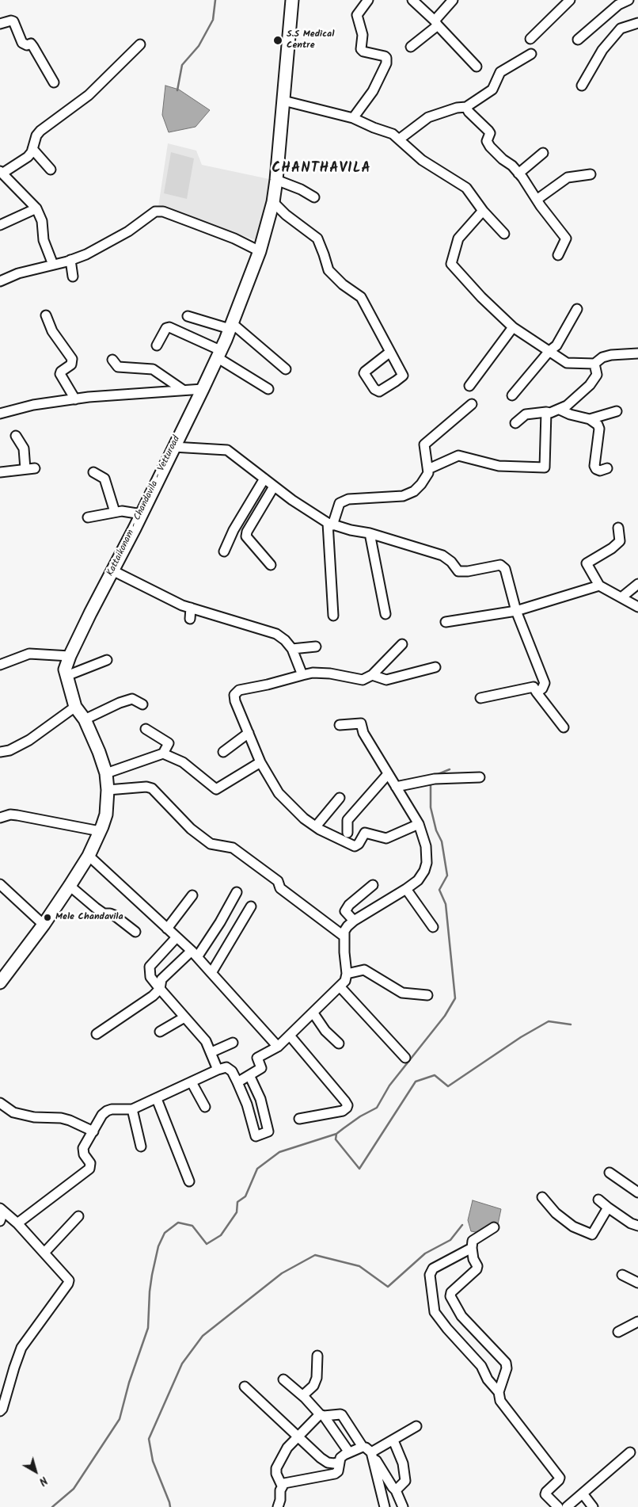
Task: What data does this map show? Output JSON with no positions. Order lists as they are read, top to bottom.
{
  "streets": {
    "main road": ["Kattaikonam - Chandavila - Vetturoad"]
  },
  "districts": ["CHANTHAVILA"],
  "places": ["S.S Medical Centre", "Mele Chandavila"],
  "north": "bottom right"
}
